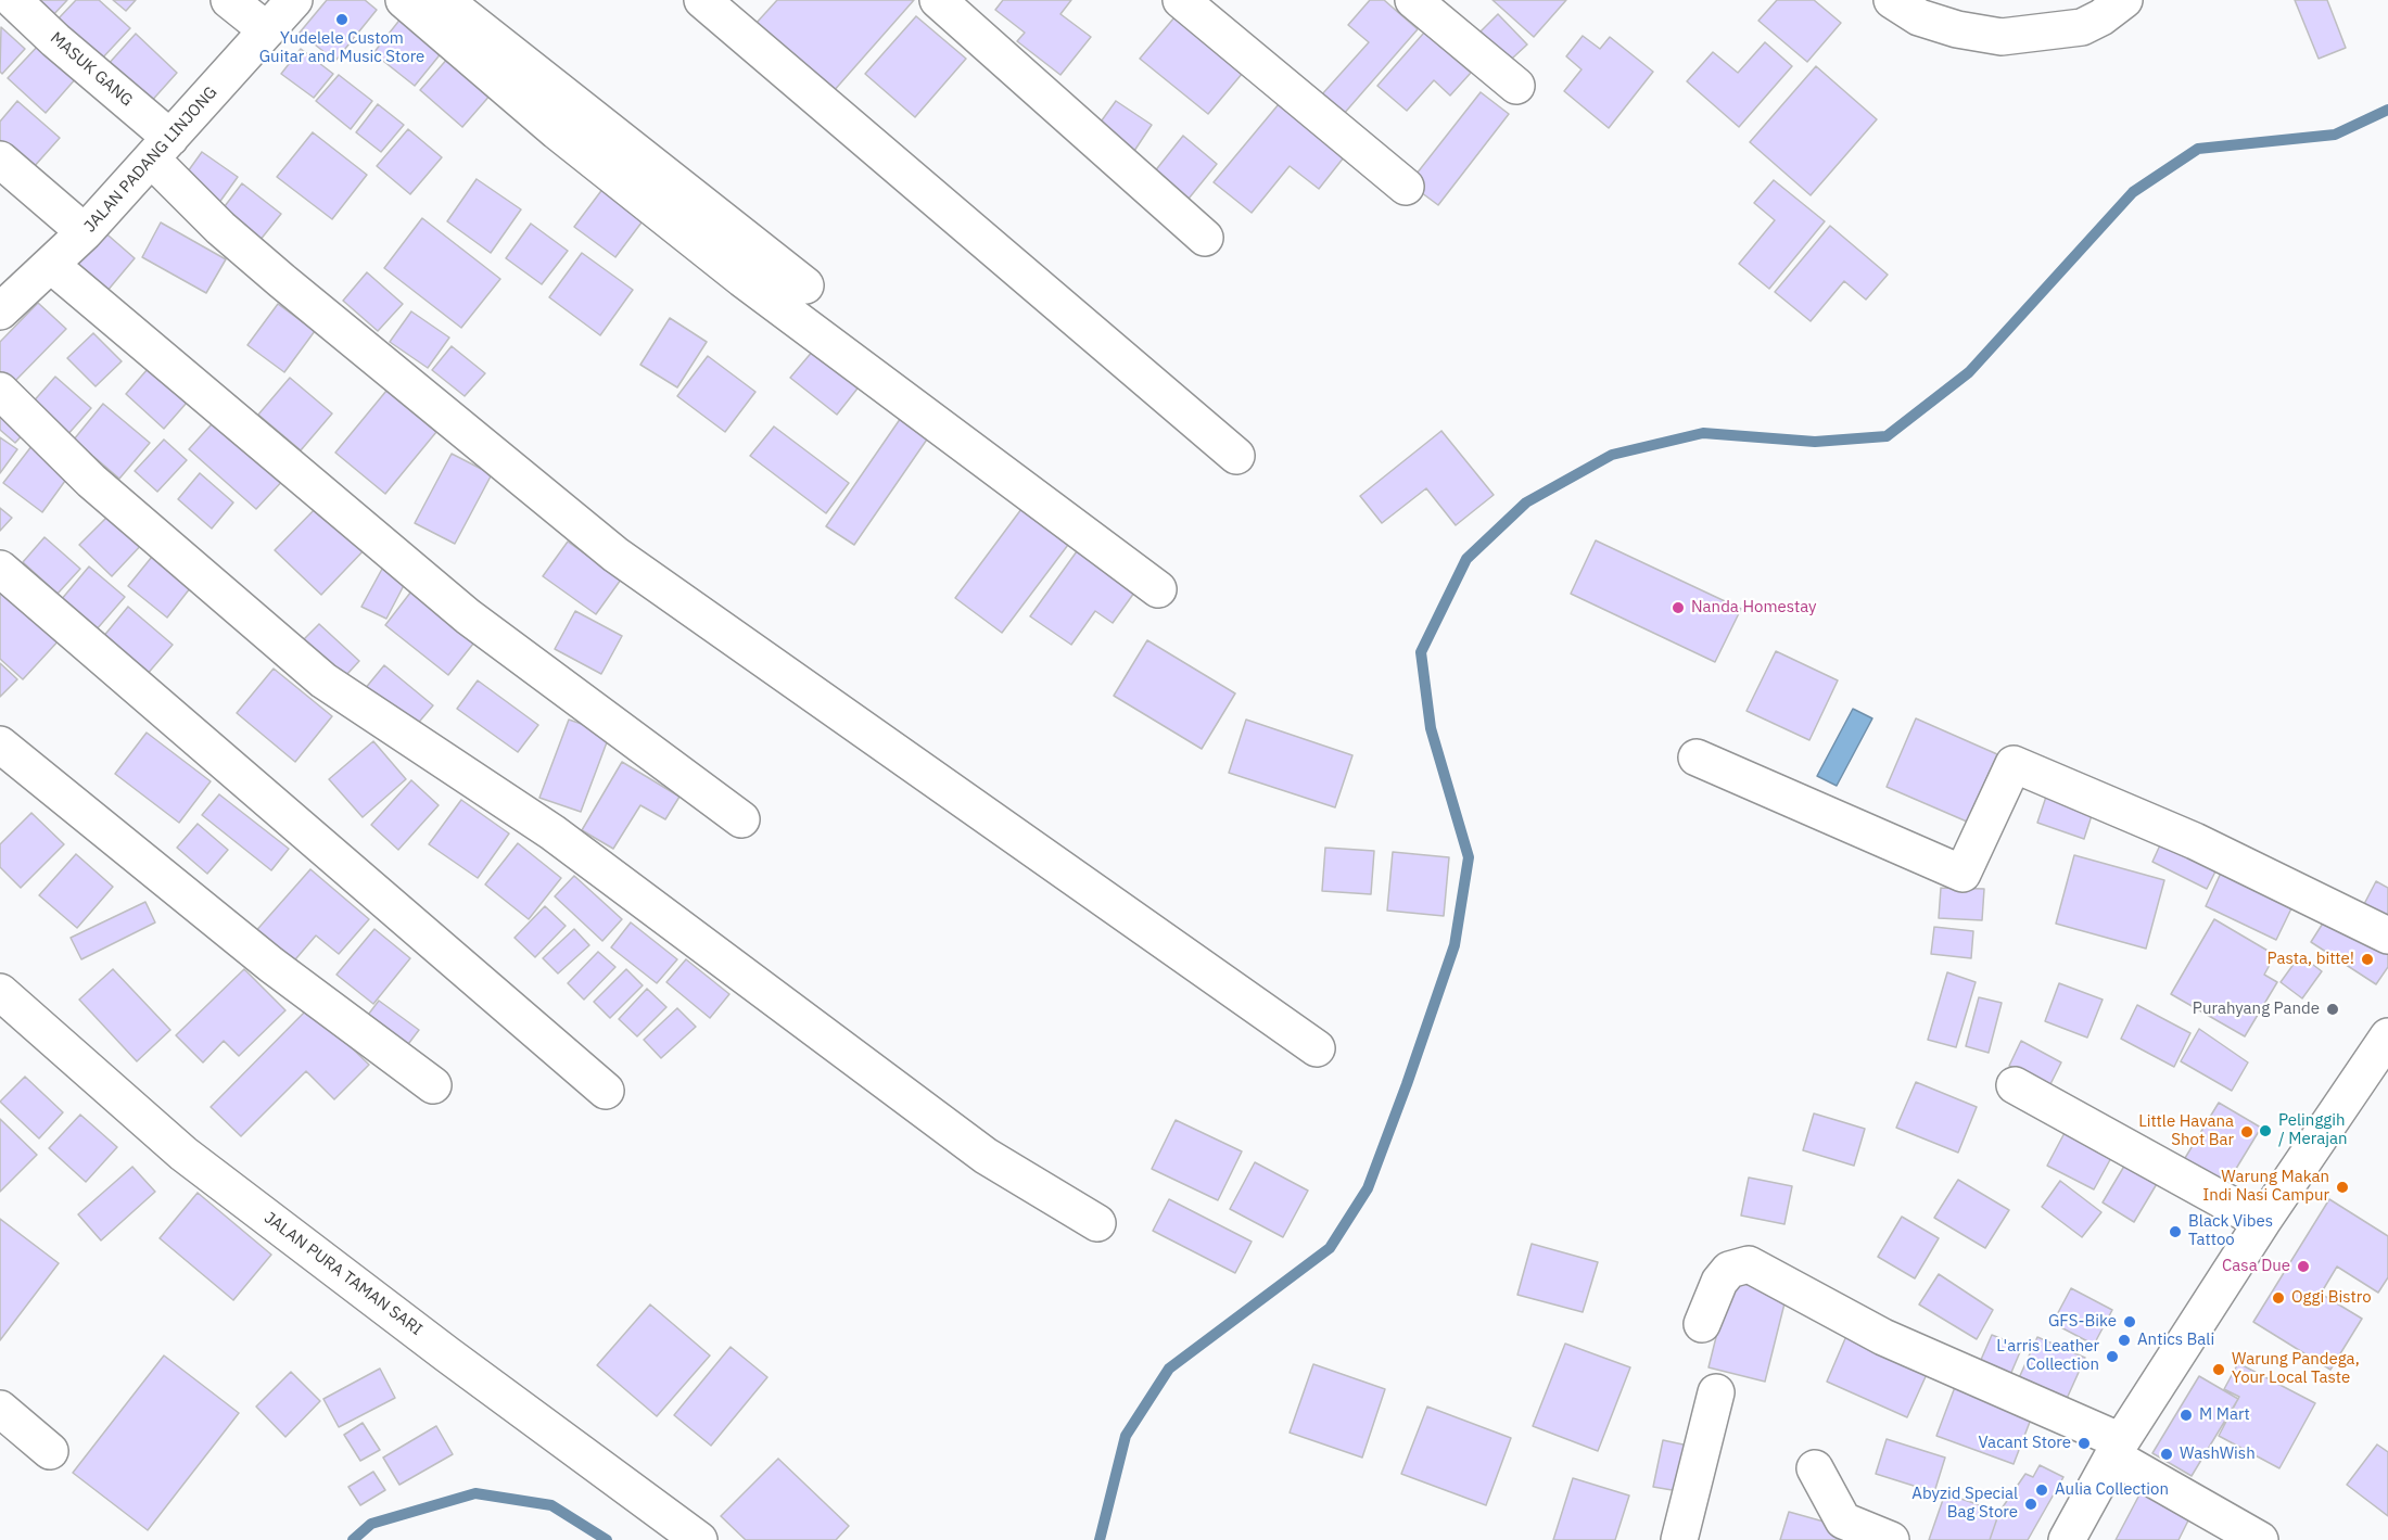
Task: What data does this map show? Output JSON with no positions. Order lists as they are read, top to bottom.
{
  "streets": {
    "street": ["MASUK GANG", "JALAN PADANG LINJONG", "JALAN PURA TAMAN SARI"]
  },
  "crossings": [
    ["MASUK GANG", "JALAN PADANG LINJONG"]
  ],
  "places": [
    "Yudelele Custom Guitar and Music Store",
    "Nanda Homestay",
    "Pasta, bitte!",
    "Purahyang Pande",
    "Pelinggih / Merajan",
    "Little Havana Shot Bar",
    "Warung Makan Indi Nasi Campur",
    "Black Vibes Tattoo",
    "Casa Due",
    "Oggi Bistro",
    "GFS-Bike",
    "Antics Bali",
    "L'arris Leather Collection",
    "Warung Pandega, Your Local Taste",
    "M Mart",
    "Vacant Store",
    "WashWish",
    "Aulia Collection",
    "Abyzid Special Bag Store"
  ]
}
